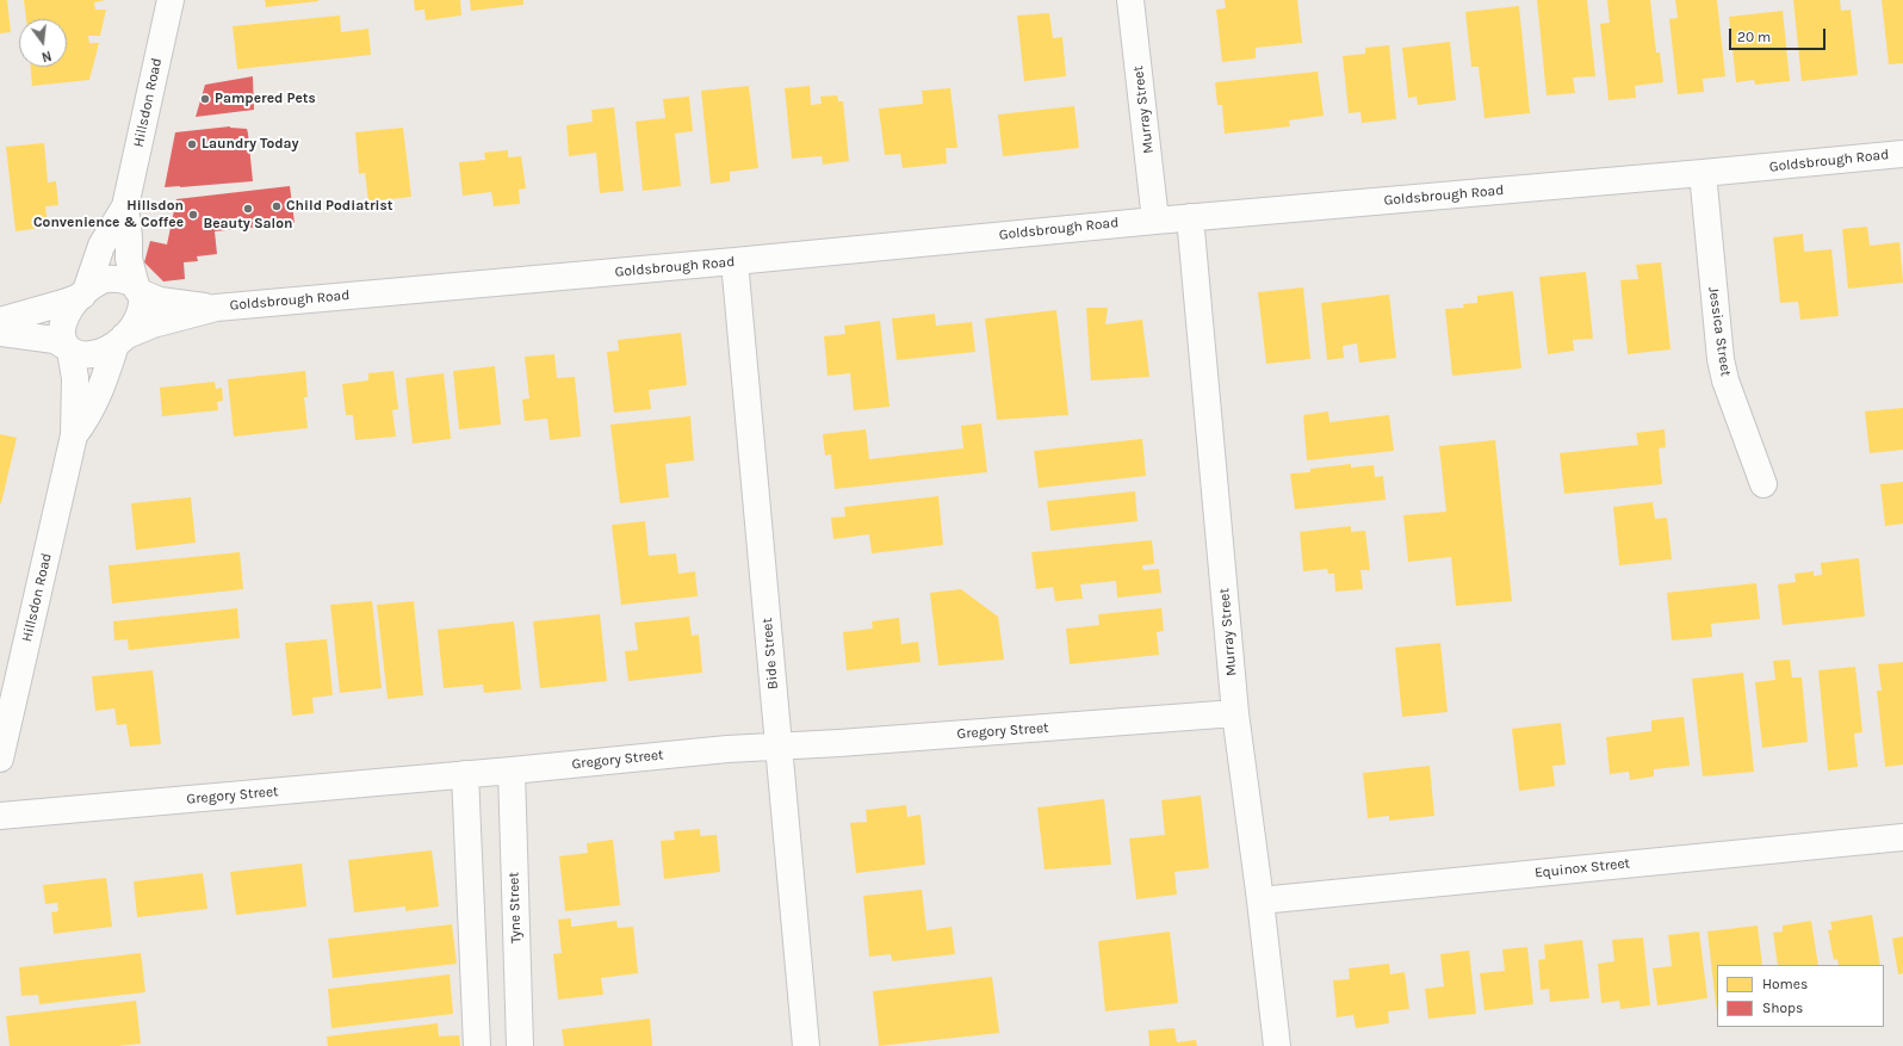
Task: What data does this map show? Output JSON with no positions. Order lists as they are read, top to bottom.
{
  "streets": {
    "street": [
      "Hillsdon Road",
      "Murray Street",
      "Goldsbrough Road",
      "Jessica Street",
      "Bide Street",
      "Gregory Street",
      "Equinox Street",
      "Tyne Street"
    ]
  },
  "crossings": [
    ["Hillsdon Road", "Goldsbrough Road"],
    ["Murray Street", "Goldsbrough Road"],
    ["Murray Street", "Gregory Street"],
    ["Murray Street", "Equinox Street"],
    ["Goldsbrough Road", "Jessica Street"],
    ["Goldsbrough Road", "Bide Street"],
    ["Bide Street", "Gregory Street"],
    ["Gregory Street", "Tyne Street"]
  ],
  "places": [
    "Pampered Pets",
    "Laundry Today",
    "Child Podiatrist",
    "Beauty Salon",
    "Hillsdon Convenience & Coffee"
  ],
  "legend": ["Homes", "Shops"],
  "scale_bar": "20 m",
  "north": "bottom"
}
